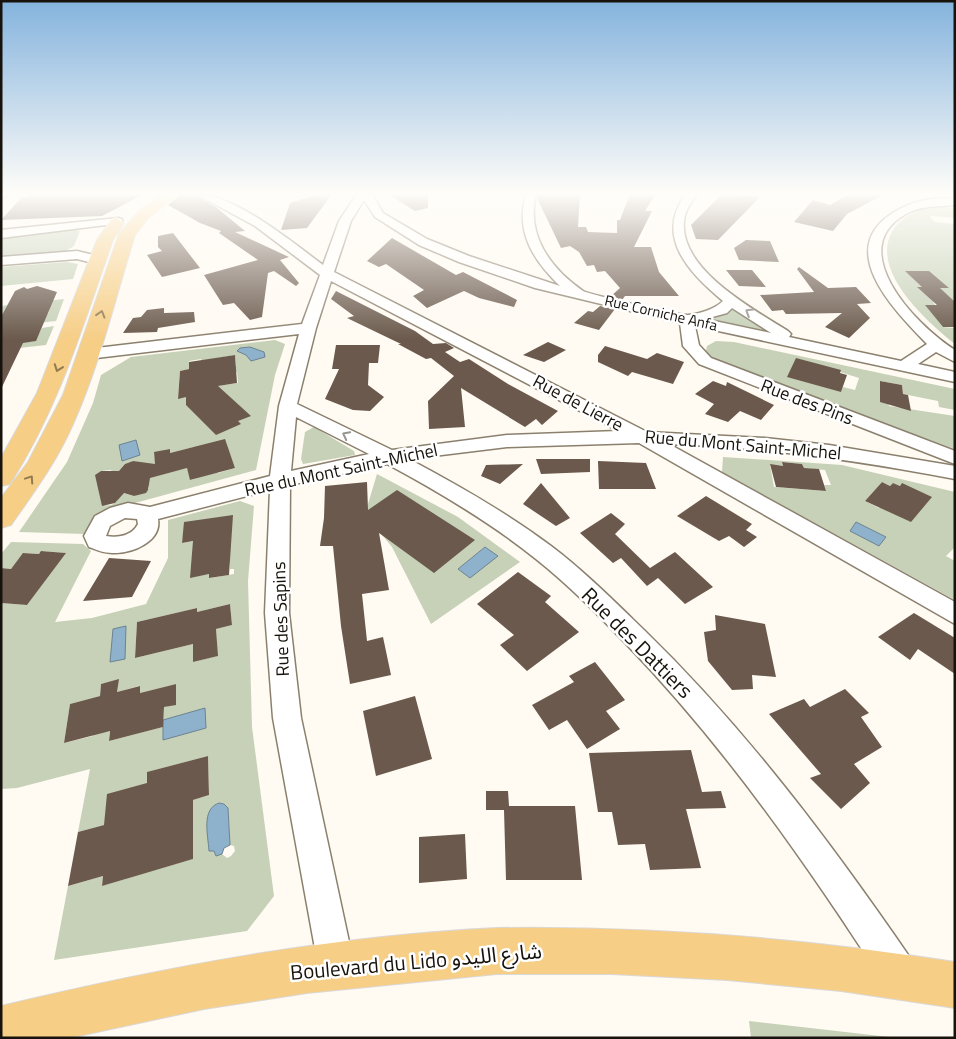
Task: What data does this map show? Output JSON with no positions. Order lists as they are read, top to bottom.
{
  "streets": {
    "main road": ["Boulevard du Lido شارع الليدو"],
    "street": [
      "Rue Corniche Anfa",
      "Rue des Pins",
      "Rue de Lierre",
      "Rue du Mont Saint-Michel",
      "Rue des Sapins",
      "Rue des Dattiers"
    ]
  },
  "crossings": [
    ["Rue Corniche Anfa", "Rue des Pins"],
    ["Rue de Lierre", "Rue du Mont Saint-Michel"],
    ["Rue de Lierre", "Rue des Sapins"],
    ["Rue du Mont Saint-Michel", "Rue des Sapins"],
    ["Rue du Mont Saint-Michel", "Rue des Dattiers"],
    ["Rue des Sapins", "Rue des Dattiers"],
    ["Rue des Sapins", "Boulevard du Lido شارع الليدو"],
    ["Rue des Dattiers", "Boulevard du Lido شارع الليدو"]
  ]
}
